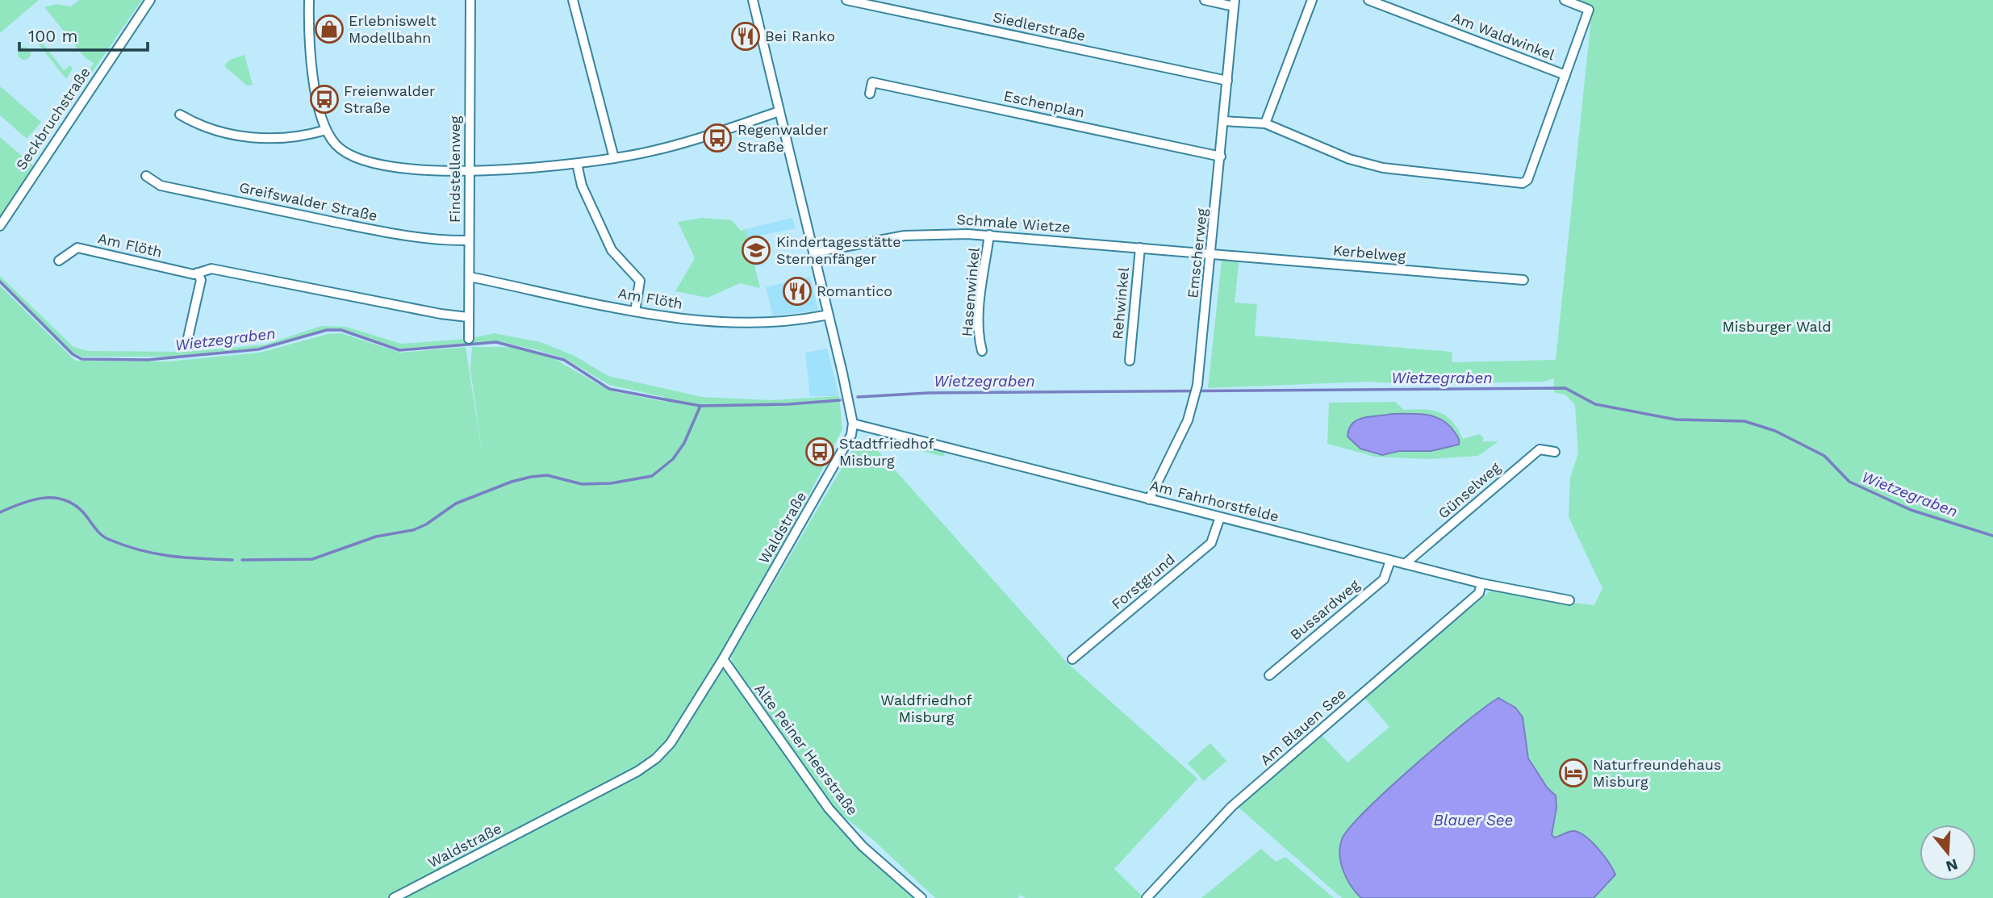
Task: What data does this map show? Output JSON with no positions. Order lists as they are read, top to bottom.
{
  "streets": {
    "street": [
      "Siedlerstraße",
      "Am Waldwinkel",
      "Eschenplan",
      "Seckbruchstraße",
      "Findstellenweg",
      "Greifswalder Straße",
      "Schmale Wietze",
      "Am Flöth",
      "Emscherweg",
      "Kerbelweg",
      "Hasenwinkel",
      "Rehwinkel",
      "Günselweg",
      "Am Fahrhorstfelde",
      "Waldstraße",
      "Forstgrund",
      "Bussardweg",
      "Am Blauen See",
      "Alte Peiner Heerstraße"
    ]
  },
  "crossings": [
    ["Siedlerstraße", "Emscherweg"],
    ["Eschenplan", "Emscherweg"],
    ["Findstellenweg", "Greifswalder Straße"],
    ["Findstellenweg", "Am Flöth"],
    ["Schmale Wietze", "Emscherweg"],
    ["Schmale Wietze", "Kerbelweg"],
    ["Schmale Wietze", "Hasenwinkel"],
    ["Schmale Wietze", "Rehwinkel"],
    ["Emscherweg", "Kerbelweg"],
    ["Emscherweg", "Am Fahrhorstfelde"],
    ["Günselweg", "Am Fahrhorstfelde"],
    ["Am Fahrhorstfelde", "Waldstraße"],
    ["Am Fahrhorstfelde", "Forstgrund"],
    ["Am Fahrhorstfelde", "Bussardweg"],
    ["Am Fahrhorstfelde", "Am Blauen See"],
    ["Waldstraße", "Alte Peiner Heerstraße"]
  ],
  "water": ["Wietzegraben", "Blauer See"],
  "parks": ["Misburger Wald", "Waldfriedhof Misburg"],
  "places": {
    "shop": ["Erlebniswelt Modellbahn"],
    "restaurant": ["Bei Ranko", "Romantico"],
    "bus stop": ["Freienwalder Straße", "Regenwalder Straße", "Stadtfriedhof Misburg"],
    "school or university": ["Kindertagesstätte Sternenfänger"],
    "hotel": ["Naturfreundehaus Misburg"]
  },
  "scale_bar": "100 m",
  "north": "bottom"
}
